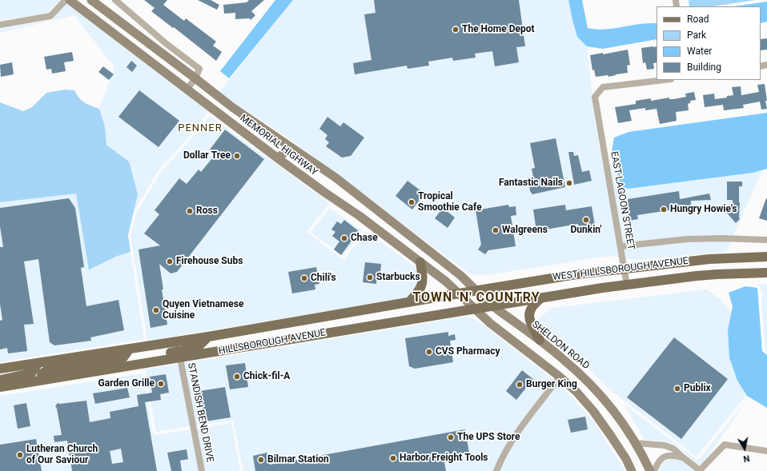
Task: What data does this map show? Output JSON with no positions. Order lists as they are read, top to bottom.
{
  "streets": {
    "main road": [
      "MEMORIAL HIGHWAY",
      "WEST HILLSBOROUGH AVENUE",
      "HILLSBOROUGH AVENUE",
      "SHELDON ROAD"
    ],
    "street": ["EAST LAGOON STREET", "STANDISH BEND DRIVE"]
  },
  "crossings": [
    ["MEMORIAL HIGHWAY", "WEST HILLSBOROUGH AVENUE"],
    ["MEMORIAL HIGHWAY", "HILLSBOROUGH AVENUE"],
    ["MEMORIAL HIGHWAY", "SHELDON ROAD"],
    ["EAST LAGOON STREET", "WEST HILLSBOROUGH AVENUE"],
    ["WEST HILLSBOROUGH AVENUE", "HILLSBOROUGH AVENUE"],
    ["HILLSBOROUGH AVENUE", "SHELDON ROAD"],
    ["HILLSBOROUGH AVENUE", "STANDISH BEND DRIVE"]
  ],
  "districts": ["PENNER", "TOWN 'N' COUNTRY"],
  "places": [
    "The Home Depot",
    "Dollar Tree",
    "Fantastic Nails",
    "Tropical Smoothie Cafe",
    "Hungry Howie's",
    "Ross",
    "Dunkin'",
    "Walgreens",
    "Chase",
    "Firehouse Subs",
    "Starbucks",
    "Chili's",
    "Quyen Vietnamese Cuisine",
    "CVS Pharmacy",
    "Chick-fil-A",
    "Garden Grille",
    "Burger King",
    "Publix",
    "The UPS Store",
    "Lutheran Church of Our Saviour",
    "Harbor Freight Tools",
    "Bilmar Station"
  ],
  "legend": [
    "Road",
    "Park",
    "Water",
    "Building"
  ],
  "north": "bottom"
}
